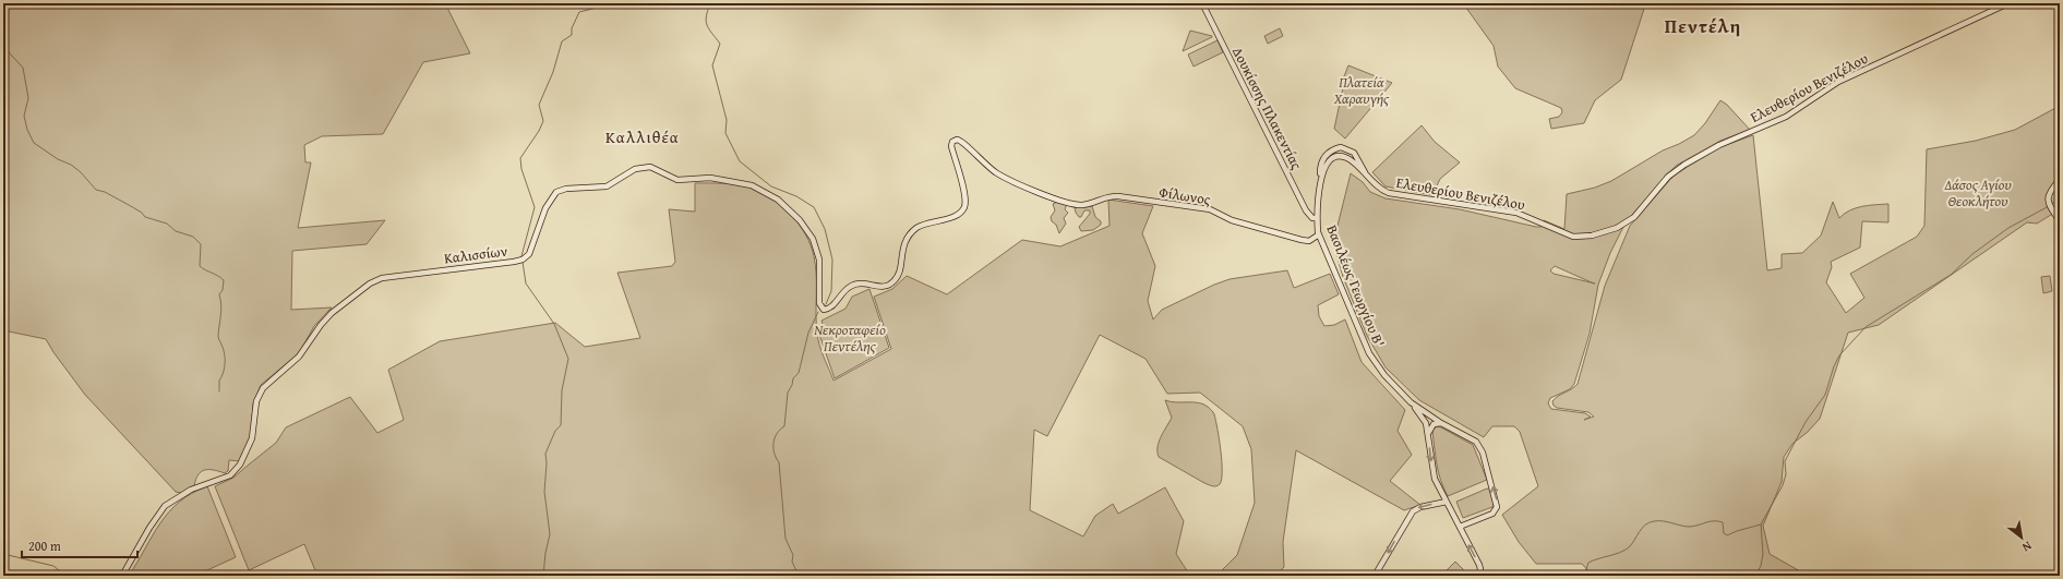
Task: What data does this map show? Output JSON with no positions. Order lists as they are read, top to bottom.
{
  "streets": {
    "main road": [
      "Ελευθερίου Βενιζέλου",
      "Δουκίσσης Πλακεντίας",
      "Φίλωνος",
      "Καλισσίων",
      "Βασιλέως Γεωργίου Β'"
    ]
  },
  "crossings": [
    ["Ελευθερίου Βενιζέλου", "Βασιλέως Γεωργίου Β'"],
    ["Δουκίσσης Πλακεντίας", "Βασιλέως Γεωργίου Β'"],
    ["Φίλωνος", "Καλισσίων"],
    ["Φίλωνος", "Βασιλέως Γεωργίου Β'"]
  ],
  "districts": ["Πεντέλη", "Καλλιθέα"],
  "parks": ["Πλατεία Χαραυγής", "Δάσος Αγίου Θεοκλήτου", "Νεκροταφείο Πεντέλης"],
  "scale_bar": "200 m",
  "north": "bottom right"
}
